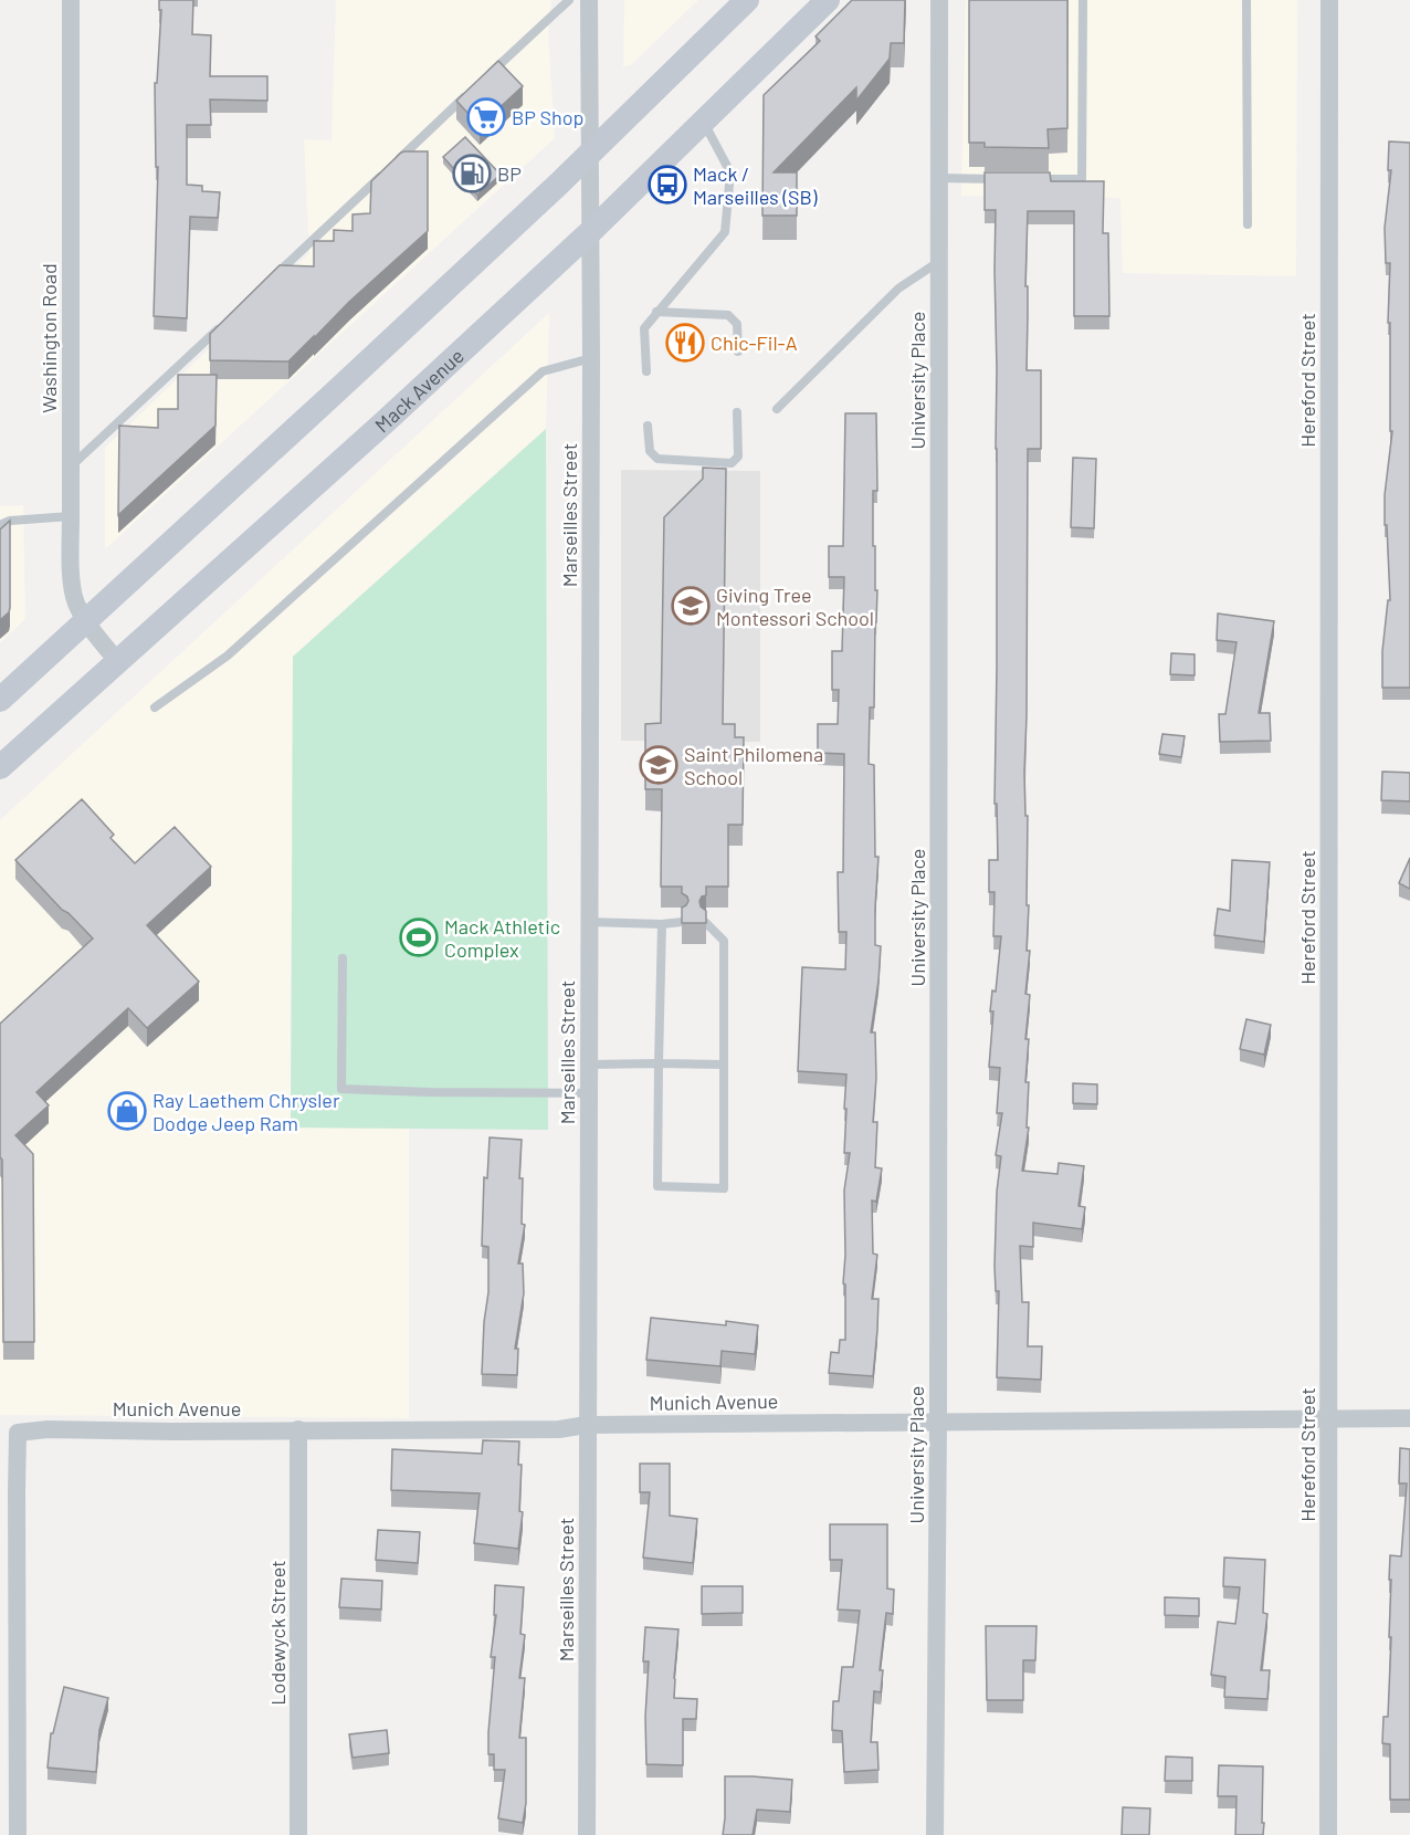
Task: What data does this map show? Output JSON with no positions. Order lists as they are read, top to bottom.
{
  "streets": {
    "main road": ["Mack Avenue"],
    "street": [
      "Washington Road",
      "University Place",
      "Hereford Street",
      "Marseilles Street",
      "Munich Avenue",
      "Lodewyck Street"
    ]
  },
  "crossings": [
    ["Washington Road", "Mack Avenue"],
    ["University Place", "Munich Avenue"],
    ["Hereford Street", "Munich Avenue"],
    ["Mack Avenue", "Marseilles Street"],
    ["Marseilles Street", "Munich Avenue"],
    ["Munich Avenue", "Lodewyck Street"]
  ],
  "places": {
    "supermarket": ["BP Shop"],
    "fuel station": ["BP"],
    "bus stop": ["Mack / Marseilles (SB)"],
    "restaurant": ["Chic-Fil-A"],
    "school or university": ["Giving Tree Montessori School", "Saint Philomena School"],
    "sports": ["Mack Athletic Complex"],
    "shop": ["Ray Laethem Chrysler Dodge Jeep Ram"]
  }
}
